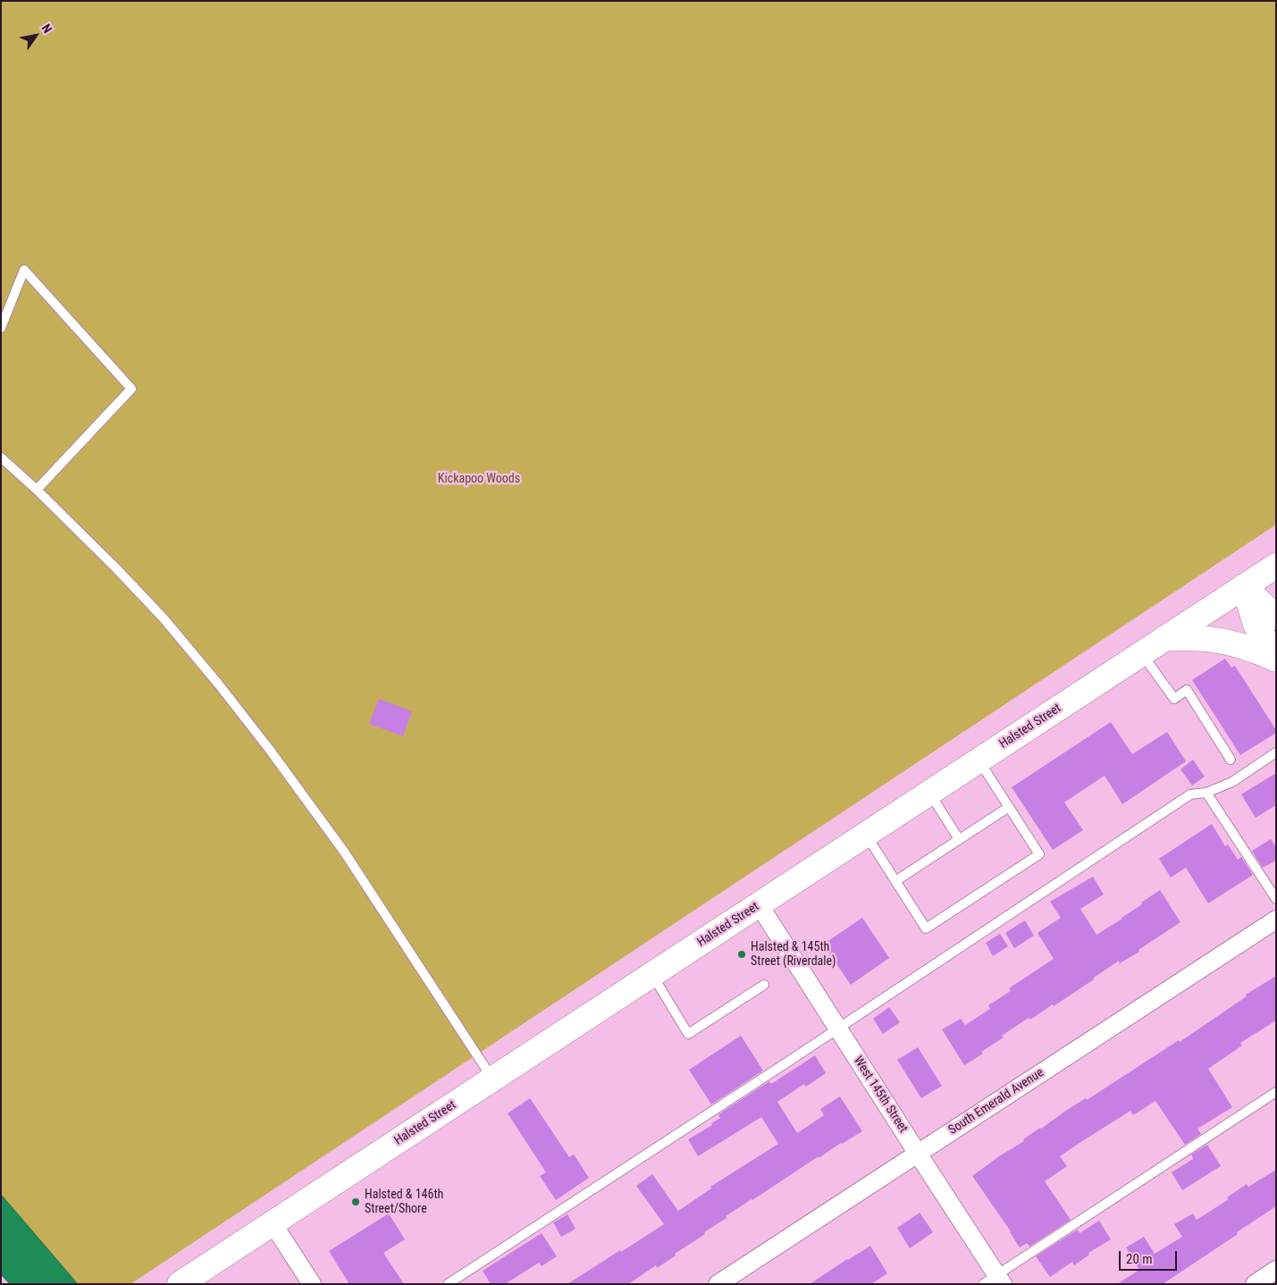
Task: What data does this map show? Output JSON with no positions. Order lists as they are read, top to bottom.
{
  "streets": {
    "main road": ["Halsted Street"],
    "street": ["West 145th Street", "South Emerald Avenue"]
  },
  "crossings": [
    ["Halsted Street", "West 145th Street"],
    ["West 145th Street", "South Emerald Avenue"]
  ],
  "parks": ["Kickapoo Woods"],
  "places": ["Halsted & 145th Street (Riverdale)", "Halsted & 146th Street/Shore"],
  "scale_bar": "20 m",
  "north": "top right"
}
